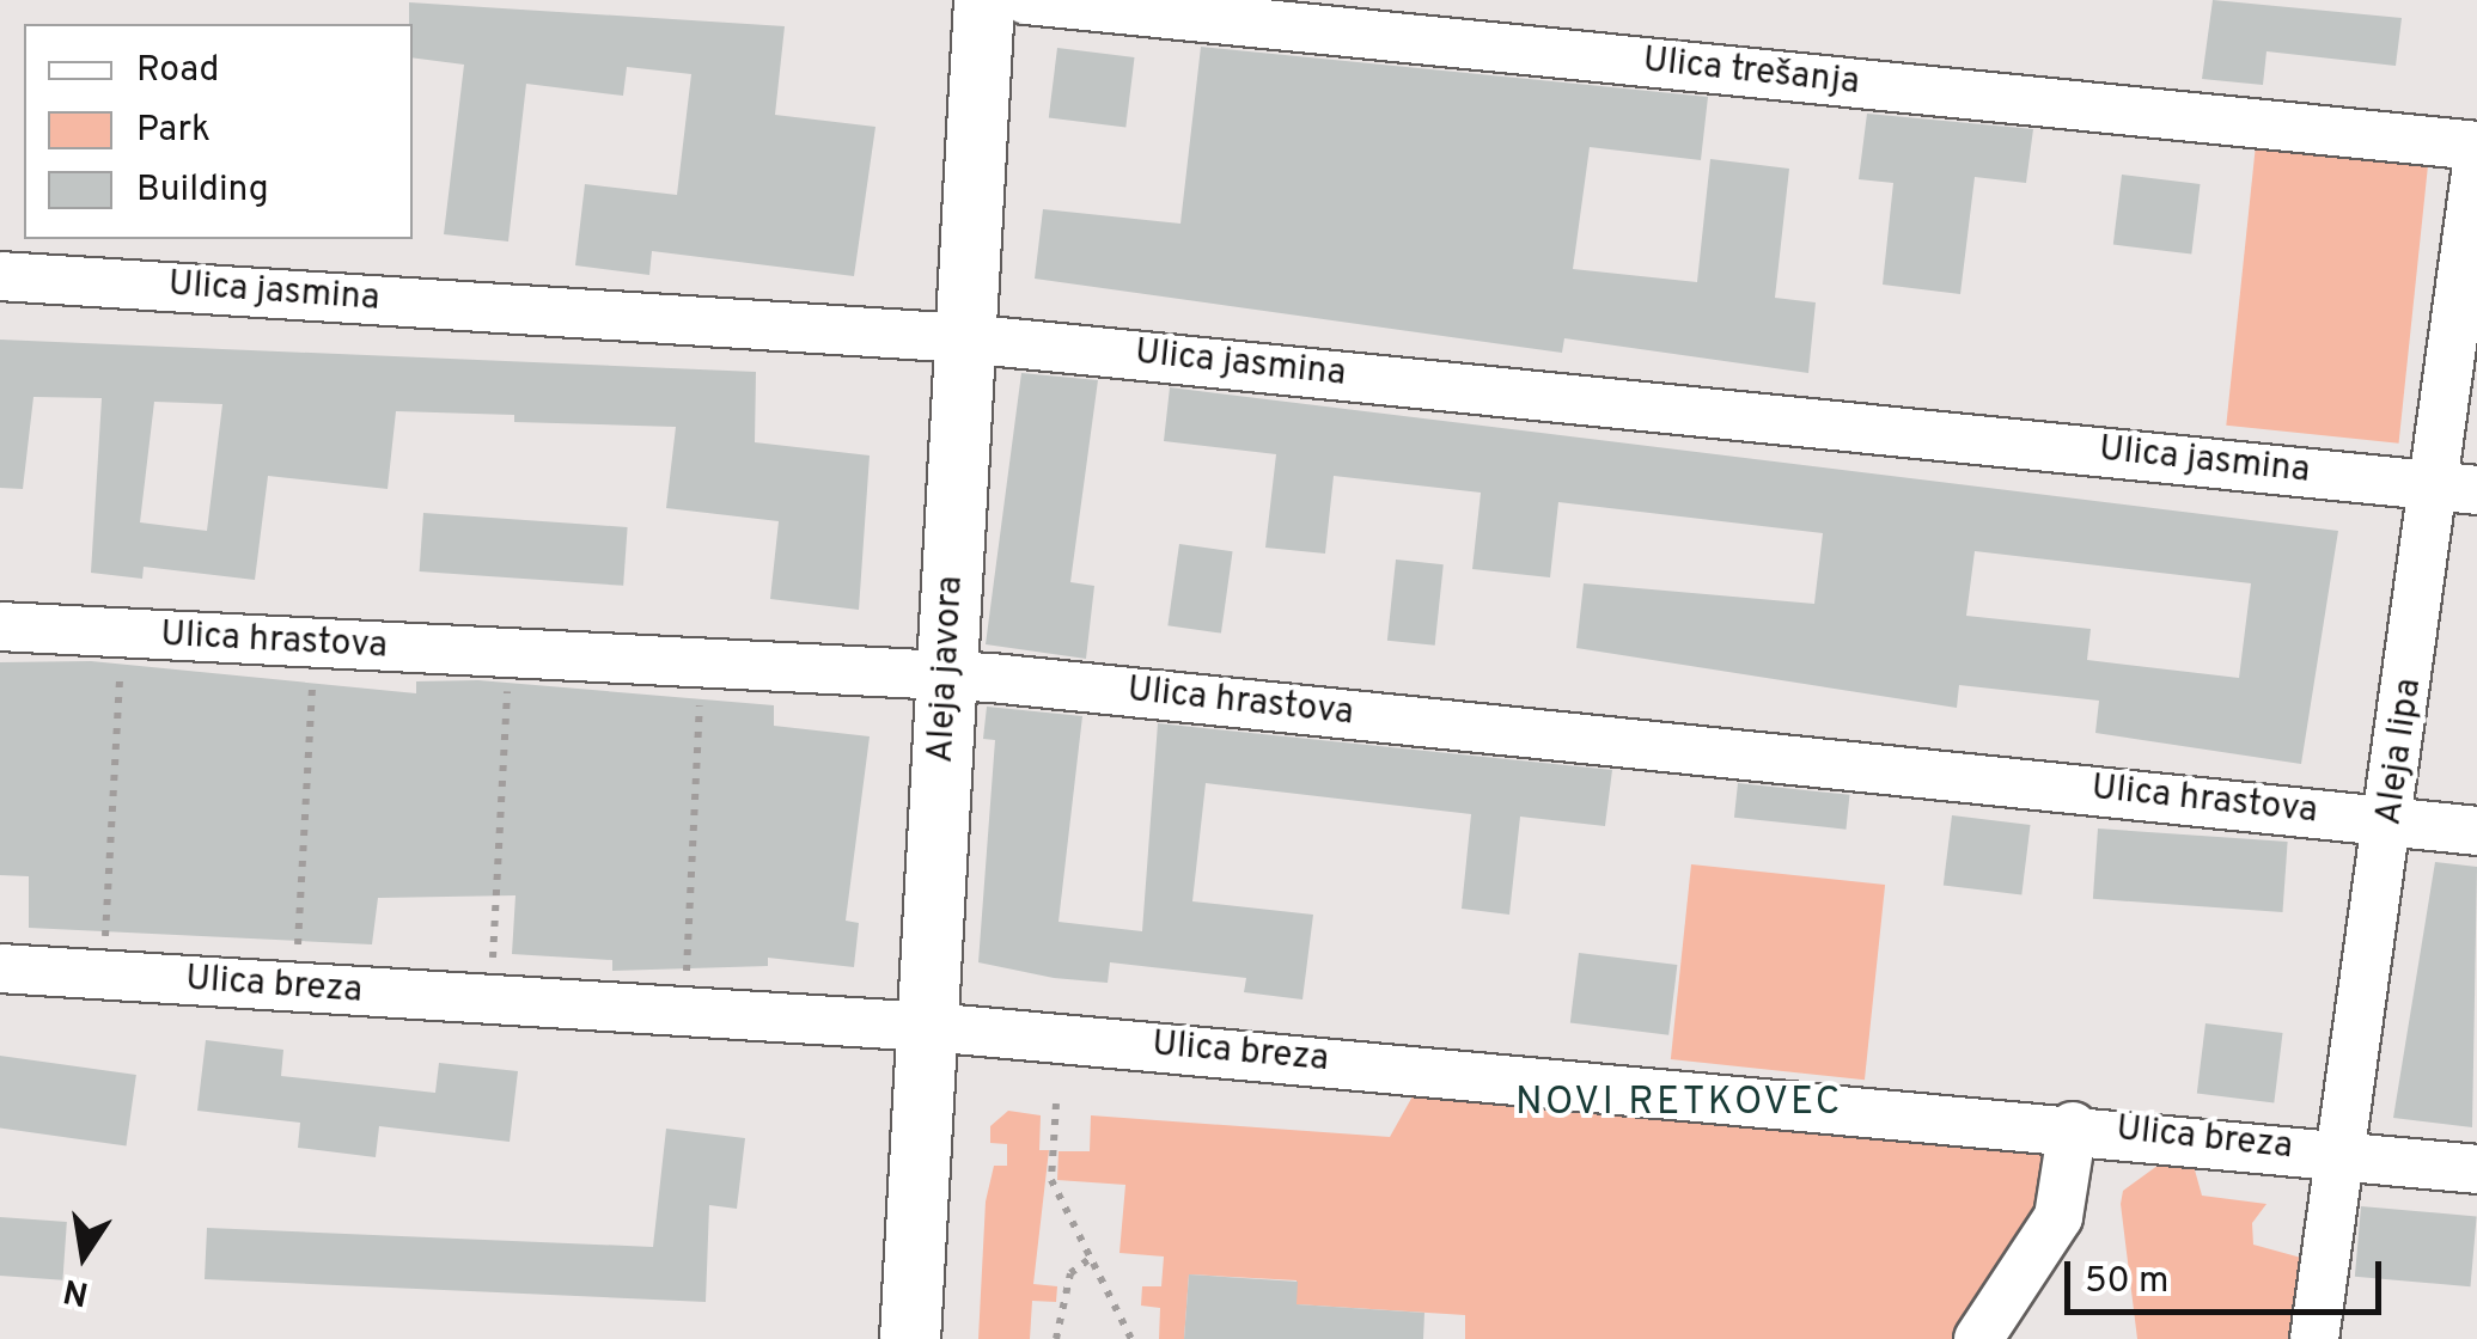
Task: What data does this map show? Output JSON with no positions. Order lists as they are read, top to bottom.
{
  "streets": {
    "street": [
      "Ulica trešanja",
      "Ulica jasmina",
      "Ulica hrastova",
      "Aleja javora",
      "Aleja lipa",
      "Ulica breza"
    ]
  },
  "crossings": [
    ["Ulica jasmina", "Aleja javora"],
    ["Ulica jasmina", "Aleja lipa"],
    ["Ulica hrastova", "Aleja javora"],
    ["Ulica hrastova", "Aleja lipa"],
    ["Aleja javora", "Ulica breza"],
    ["Aleja lipa", "Ulica breza"]
  ],
  "districts": ["NOVI RETKOVEC"],
  "legend": ["Road", "Park", "Building"],
  "scale_bar": "50 m",
  "north": "bottom"
}
